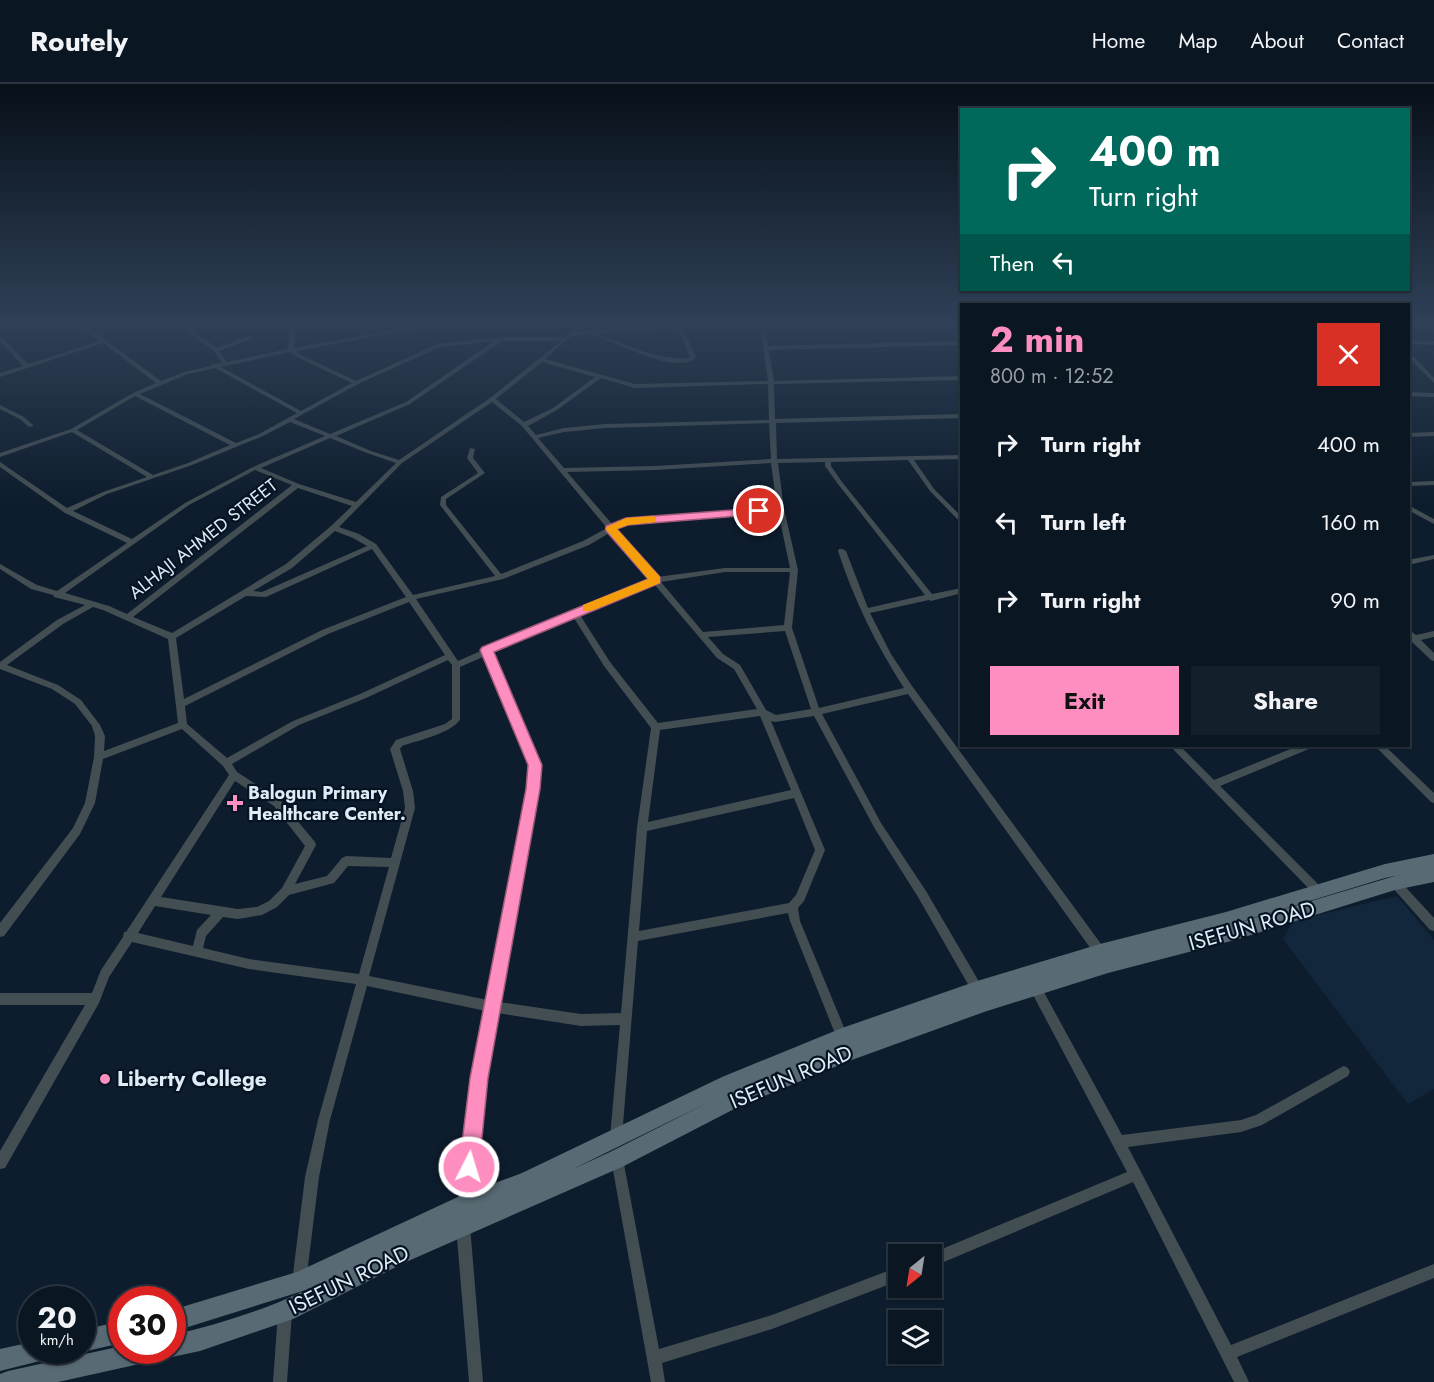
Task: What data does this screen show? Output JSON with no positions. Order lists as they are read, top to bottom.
{
  "streets": {
    "street": ["ALHAJI AHMED STREET", "ISEFUN ROAD"]
  },
  "places": {
    "health": ["Balogun Primary Healthcare Center."],
    "other": ["Liberty College"]
  },
  "north": "bottom left",
  "page": {
    "header": "Routely",
    "nav": [
      "Home",
      "Map",
      "About",
      "Contact"
    ],
    "turn": ["400 m", "Turn right"],
    "then": "Then",
    "heading": ["2 min", "800 m · 12:52"],
    "list": [
      {
        "name": "Turn right",
        "value": "400 m"
      },
      {
        "name": "Turn left",
        "value": "160 m"
      },
      {
        "name": "Turn right",
        "value": "90 m"
      }
    ],
    "buttons": ["Exit", "Share"],
    "speed": "20 km/h",
    "limit": "30"
  }
}
